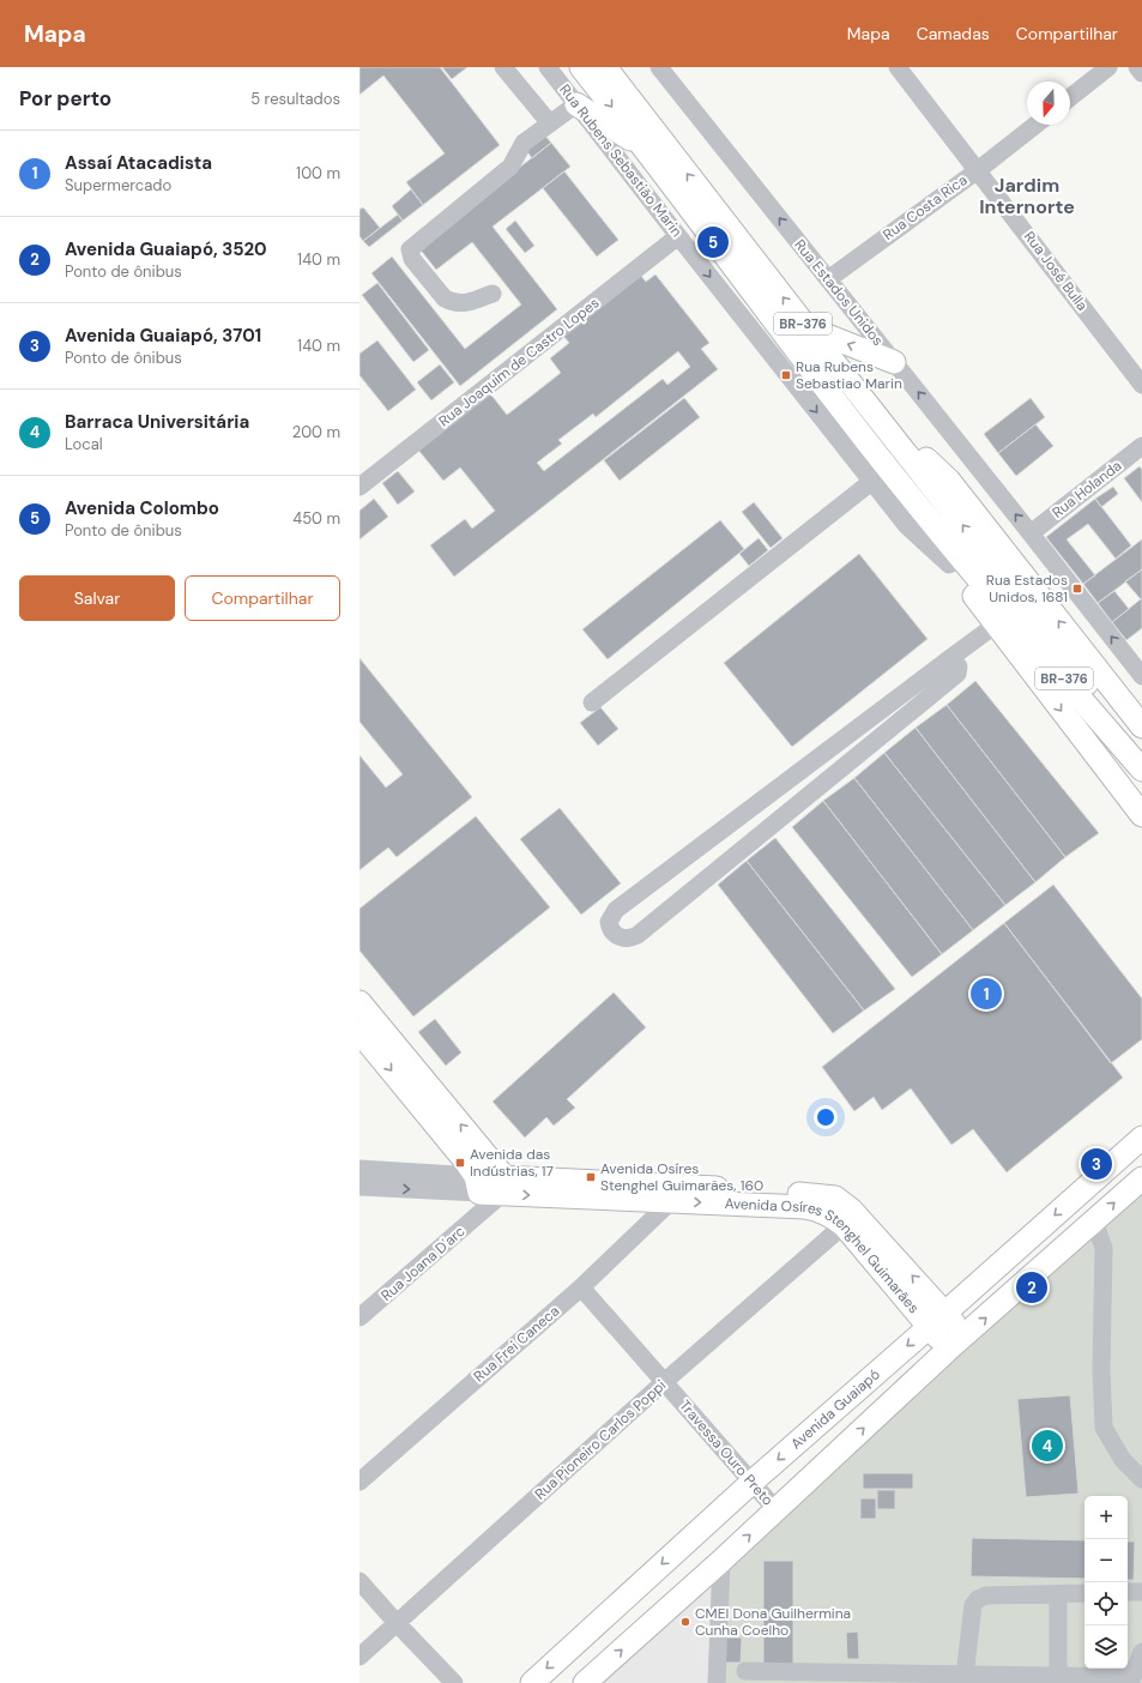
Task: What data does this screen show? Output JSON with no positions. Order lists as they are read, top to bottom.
{
  "streets": {
    "main road": ["BR-376", "Avenida Osíres Stenghel Guimarães", "Avenida Guaiapó"],
    "street": [
      "Rua Rubens Sebastião Marin",
      "Rua Costa Rica",
      "Rua José Bulla",
      "Rua Estados Unidos",
      "Rua Joaquim de Castro Lopes",
      "Rua Holanda",
      "Rua Joana D'arc",
      "Rua Frei Caneca",
      "Rua Pioneiro Carlos Poppi",
      "Travessa Ouro Preto"
    ]
  },
  "crossings": [
    ["Rua Rubens Sebastião Marin", "Rua Joaquim de Castro Lopes"],
    ["Rua Costa Rica", "Rua José Bulla"],
    ["Rua Costa Rica", "Rua Estados Unidos"],
    ["Rua Estados Unidos", "Rua Holanda"],
    ["Avenida Osíres Stenghel Guimarães", "Rua Joana D'arc"],
    ["Avenida Osíres Stenghel Guimarães", "Rua Frei Caneca"],
    ["Avenida Osíres Stenghel Guimarães", "Avenida Guaiapó"],
    ["Avenida Osíres Stenghel Guimarães", "Rua Pioneiro Carlos Poppi"],
    ["Rua Frei Caneca", "Travessa Ouro Preto"],
    ["Avenida Guaiapó", "Travessa Ouro Preto"],
    ["Rua Pioneiro Carlos Poppi", "Travessa Ouro Preto"]
  ],
  "one_way": ["Rua Rubens Sebastião Marin", "Rua Estados Unidos"],
  "districts": ["Jardim Internorte"],
  "places": {
    "transit": [
      "Rua Rubens Sebastiao Marin",
      "Rua Estados Unidos, 1681",
      "Avenida das Indústrias, 17",
      "Avenida Osíres Stenghel Guimarães, 160"
    ],
    "other": ["CMEI Dona Guilhermina Cunha Coelho"]
  },
  "north": "bottom",
  "page": {
    "header": "Mapa",
    "nav": ["Mapa", "Camadas", "Compartilhar"],
    "heading": ["Por perto", "5 resultados"],
    "list": [
      {
        "mark": "1",
        "name": "Assaí Atacadista",
        "note": "Supermercado",
        "value": "100 m"
      },
      {
        "mark": "2",
        "name": "Avenida Guaiapó, 3520",
        "note": "Ponto de ônibus",
        "value": "140 m"
      },
      {
        "mark": "3",
        "name": "Avenida Guaiapó, 3701",
        "note": "Ponto de ônibus",
        "value": "140 m"
      },
      {
        "mark": "4",
        "name": "Barraca Universitária",
        "note": "Local",
        "value": "200 m"
      },
      {
        "mark": "5",
        "name": "Avenida Colombo",
        "note": "Ponto de ônibus",
        "value": "450 m"
      }
    ],
    "pins": [
      "5",
      "1",
      "3",
      "2",
      "4"
    ],
    "buttons": ["Salvar", "Compartilhar"],
    "map_buttons": ["+", "−"]
  }
}
